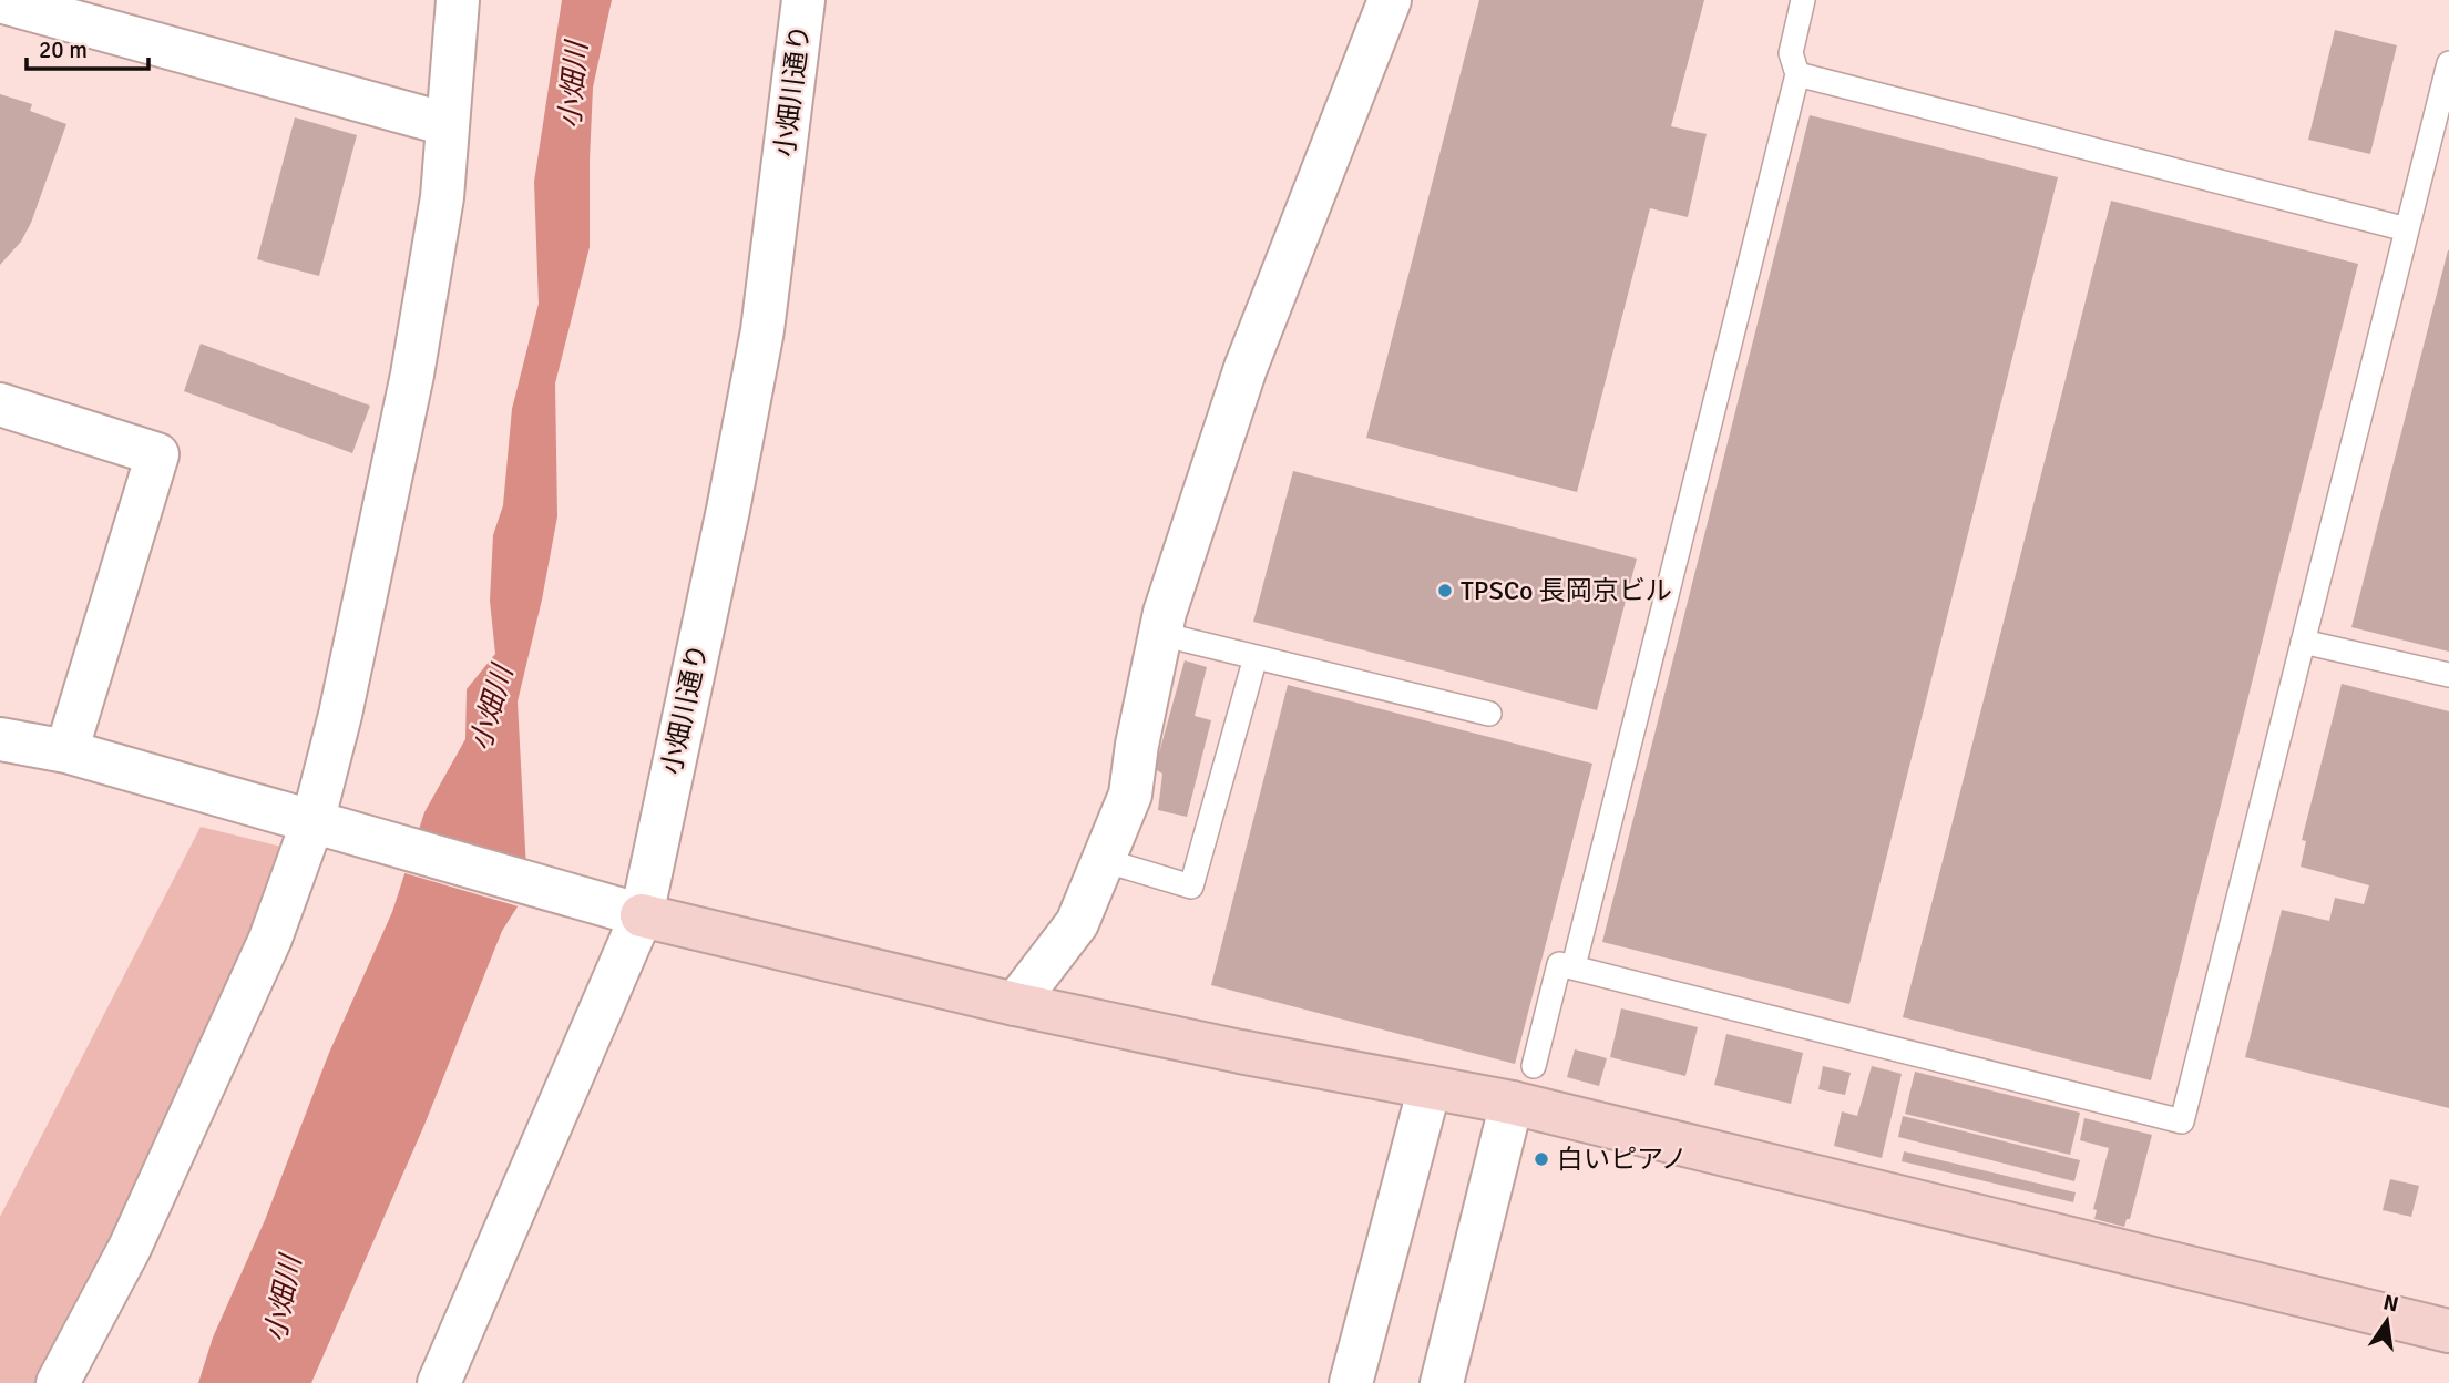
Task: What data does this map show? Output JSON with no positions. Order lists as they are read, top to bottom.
{
  "streets": {
    "street": ["小畑川通り"]
  },
  "water": ["小畑川"],
  "places": ["TPSCo 長岡京ビル", "白いピアノ"],
  "scale_bar": "20 m",
  "north": "top"
}
